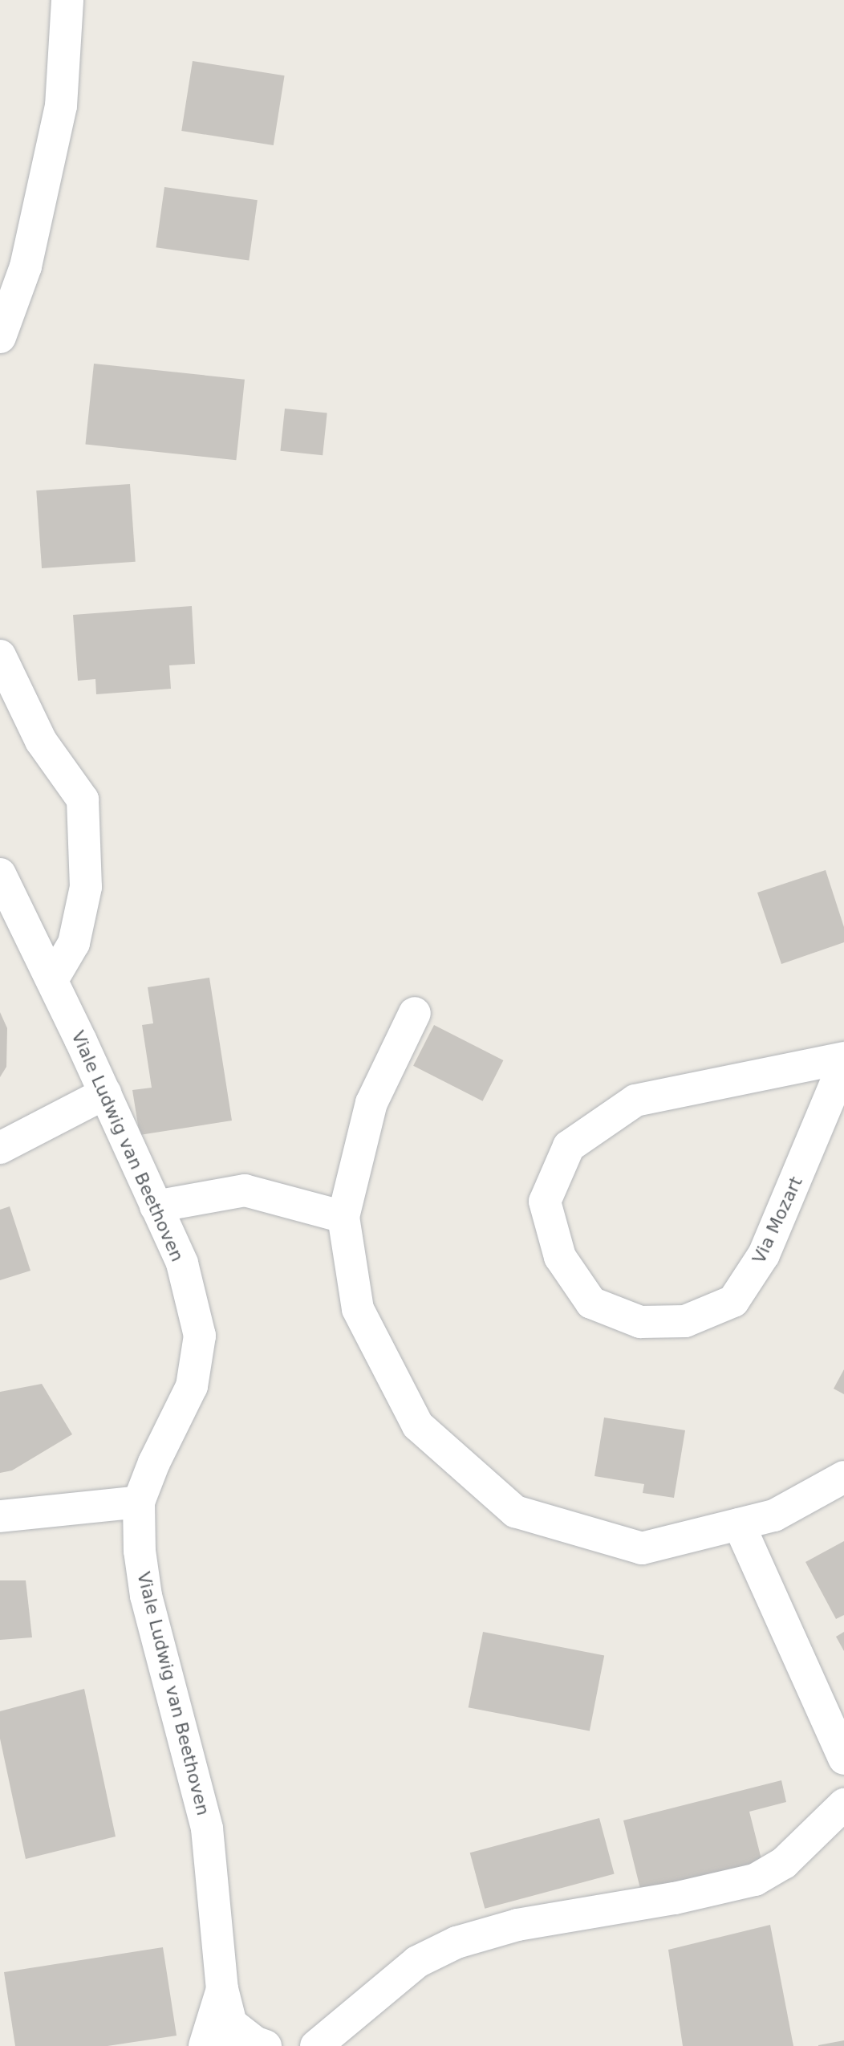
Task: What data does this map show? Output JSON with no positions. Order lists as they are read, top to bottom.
{
  "streets": {
    "street": ["Viale Ludwig van Beethoven", "Via Mozart"]
  }
}
